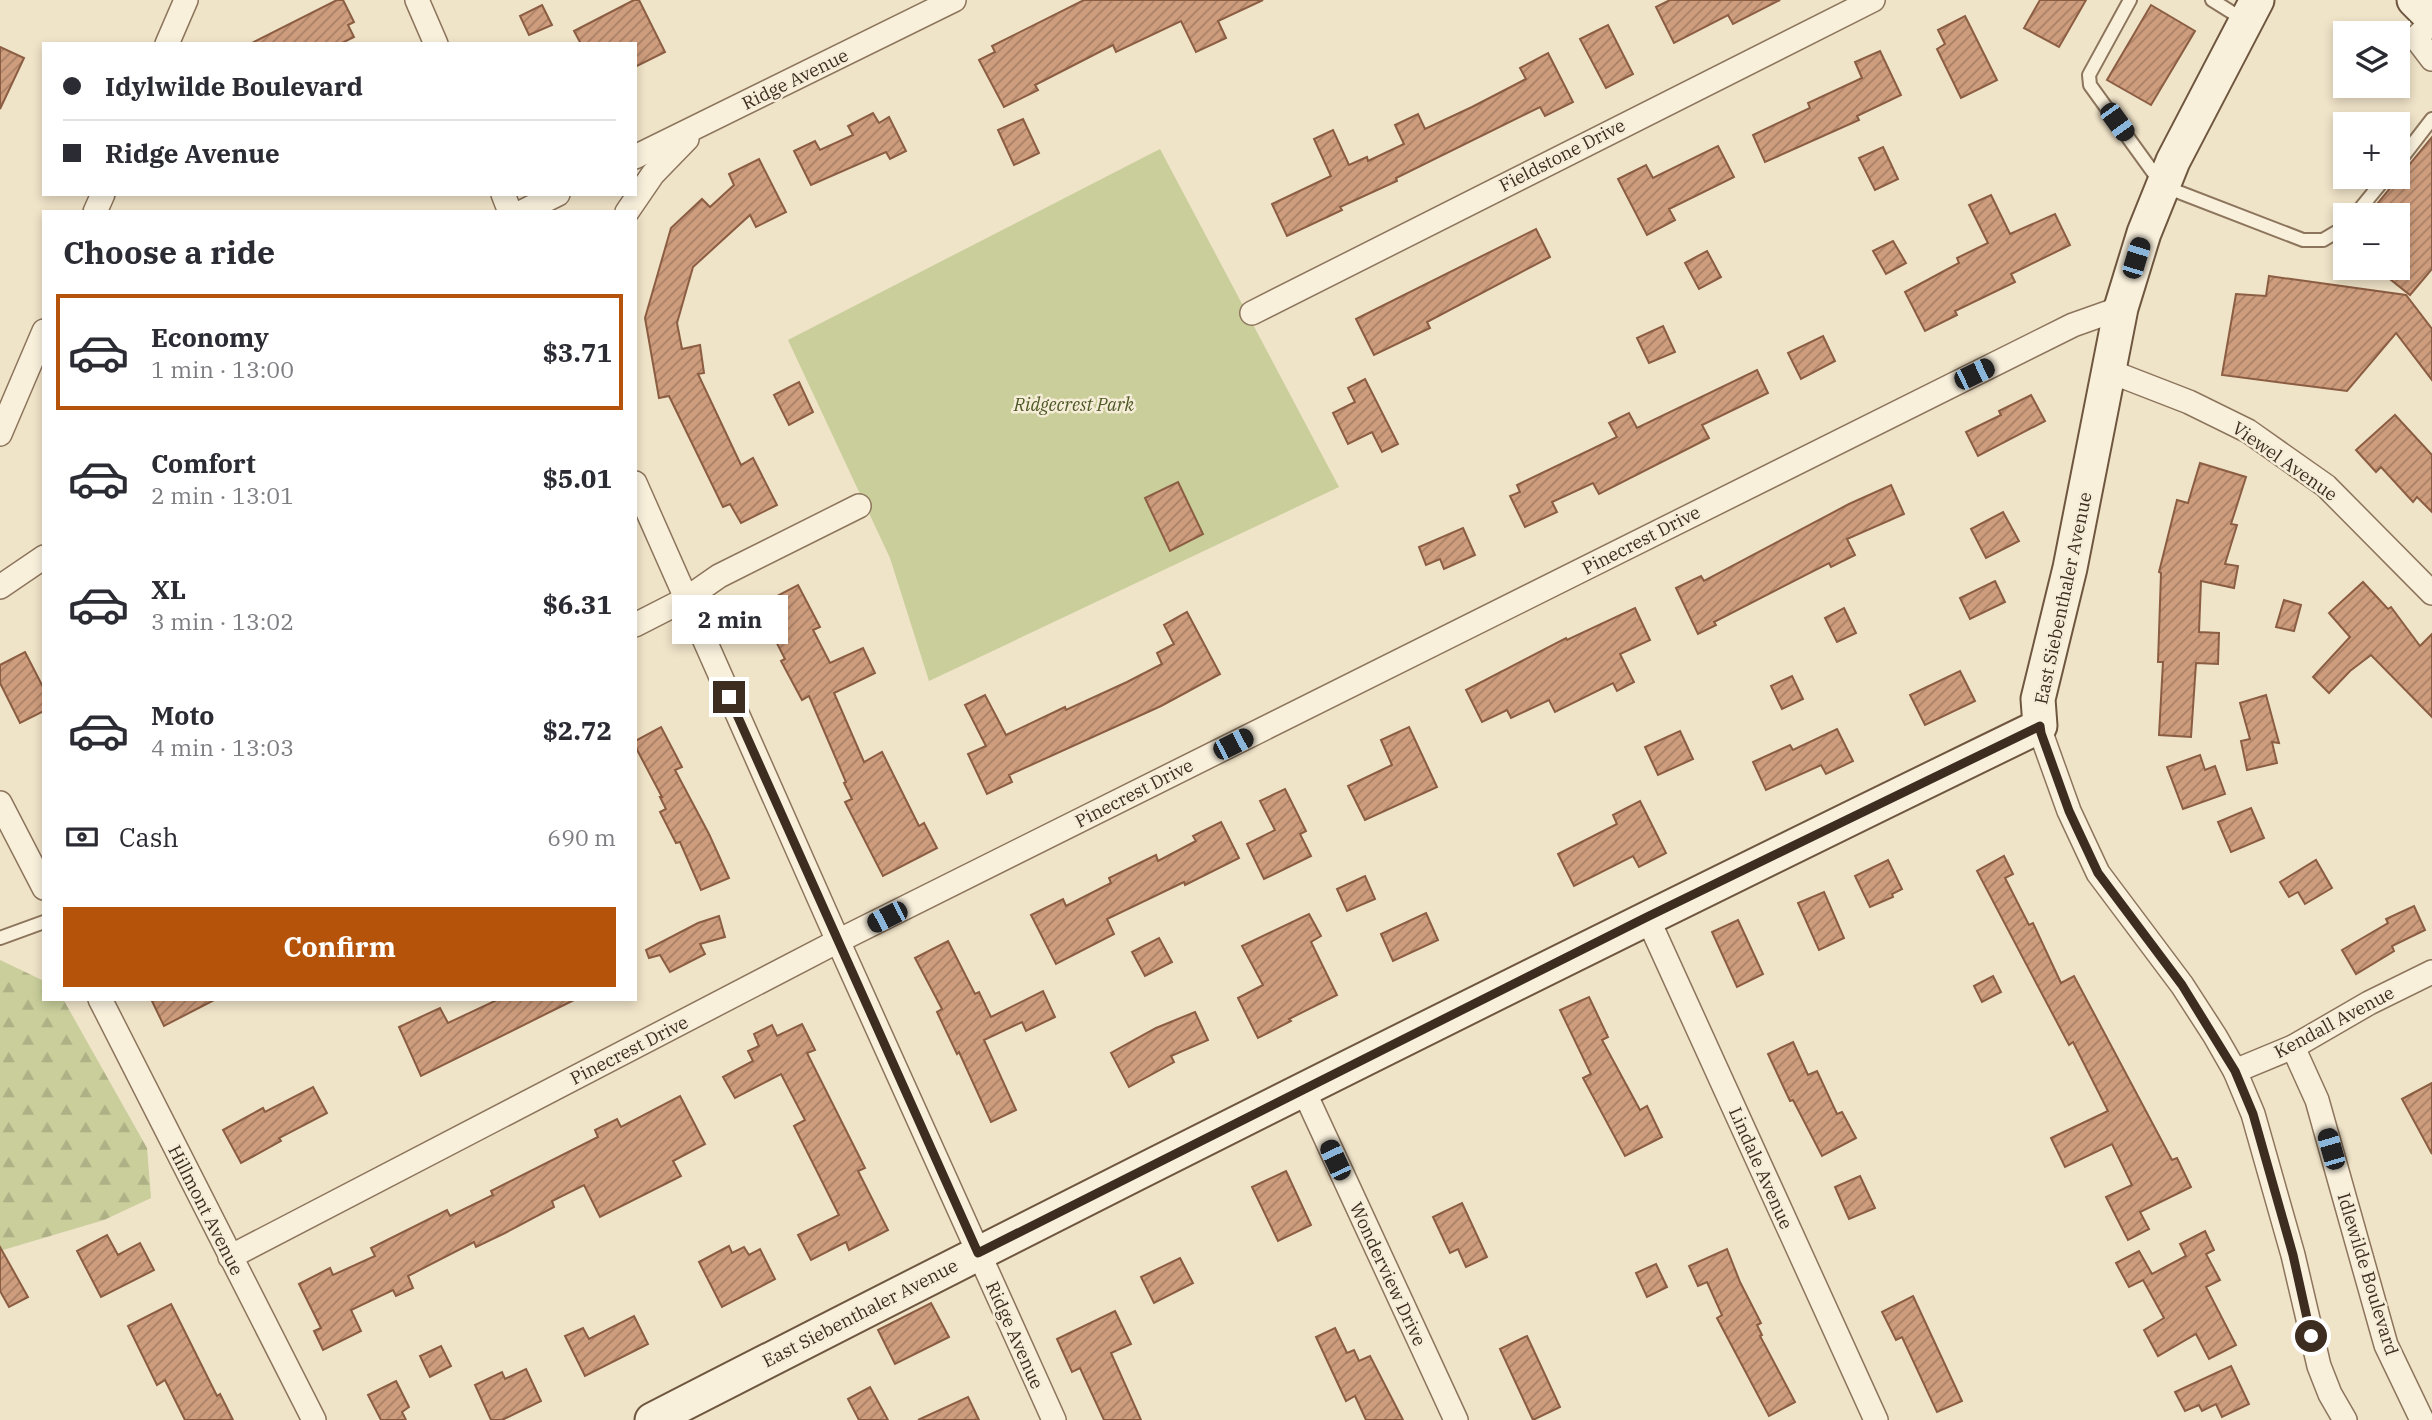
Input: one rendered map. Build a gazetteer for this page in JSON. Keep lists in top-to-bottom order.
{
  "streets": {
    "main road": ["East Siebenthaler Avenue"],
    "street": [
      "Ridge Avenue",
      "Fieldstone Drive",
      "Viewel Avenue",
      "Pinecrest Drive",
      "Kendall Avenue",
      "Lindale Avenue",
      "Hillmont Avenue",
      "Wonderview Drive",
      "Idlewilde Boulevard"
    ]
  },
  "crossings": [
    ["Ridge Avenue", "Pinecrest Drive"],
    ["Ridge Avenue", "East Siebenthaler Avenue"],
    ["Viewel Avenue", "East Siebenthaler Avenue"],
    ["Pinecrest Drive", "East Siebenthaler Avenue"],
    ["Pinecrest Drive", "Hillmont Avenue"],
    ["East Siebenthaler Avenue", "Lindale Avenue"],
    ["East Siebenthaler Avenue", "Wonderview Drive"],
    ["Kendall Avenue", "Idlewilde Boulevard"]
  ],
  "parks": ["Ridgecrest Park"],
  "page": {
    "map_buttons": ["+", "−"],
    "banner": ["Idylwilde Boulevard", "Ridge Avenue"],
    "heading": "Choose a ride",
    "list": [
      {
        "name": "Economy",
        "note": "1 min · 13:00",
        "value": "$3.71"
      },
      {
        "name": "Comfort",
        "note": "2 min · 13:01",
        "value": "$5.01"
      },
      {
        "name": "XL",
        "note": "3 min · 13:02",
        "value": "$6.31"
      },
      {
        "name": "Moto",
        "note": "4 min · 13:03",
        "value": "$2.72"
      }
    ],
    "bubble": "2 min",
    "pay": ["Cash", "690 m"],
    "buttons": "Confirm"
  }
}
